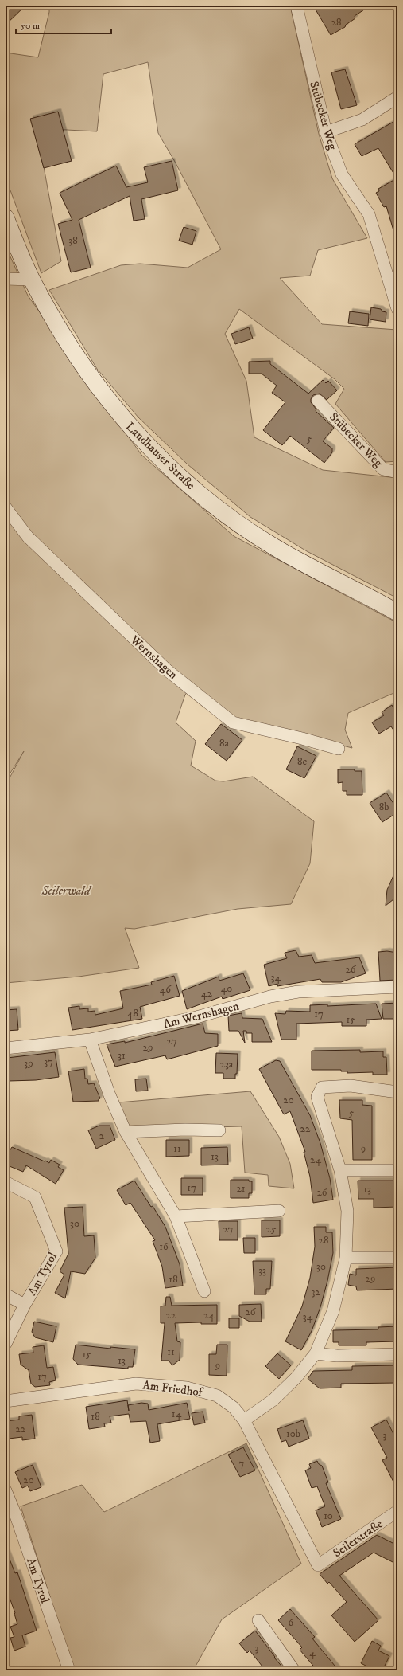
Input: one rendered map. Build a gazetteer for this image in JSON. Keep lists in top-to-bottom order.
{
  "streets": {
    "street": [
      "Stübecker Weg",
      "Landhauser Straße",
      "Wernshagen",
      "Am Wernshagen",
      "Am Tyrol",
      "Am Friedhof",
      "Seilerstraße"
    ]
  },
  "crossings": [
    ["Am Friedhof", "Seilerstraße"]
  ],
  "parks": ["Seilerwald"],
  "house_numbers": [
    "28",
    "38",
    "5",
    "8a",
    "8c",
    "8b",
    "26",
    "34",
    "40",
    "46",
    "42",
    "48",
    "17",
    "15",
    "27",
    "29",
    "31",
    "37",
    "39",
    "23a",
    "20",
    "5",
    "22",
    "2",
    "11",
    "9",
    "13",
    "24",
    "17",
    "21",
    "13",
    "26",
    "30",
    "27",
    "25",
    "28",
    "16",
    "30",
    "33",
    "29",
    "18",
    "32",
    "26",
    "22",
    "24",
    "34",
    "11",
    "15",
    "13",
    "9",
    "17",
    "14",
    "18",
    "22",
    "10b",
    "3",
    "7",
    "20",
    "10",
    "6",
    "3",
    "4"
  ],
  "scale_bar": "50 m"
}
